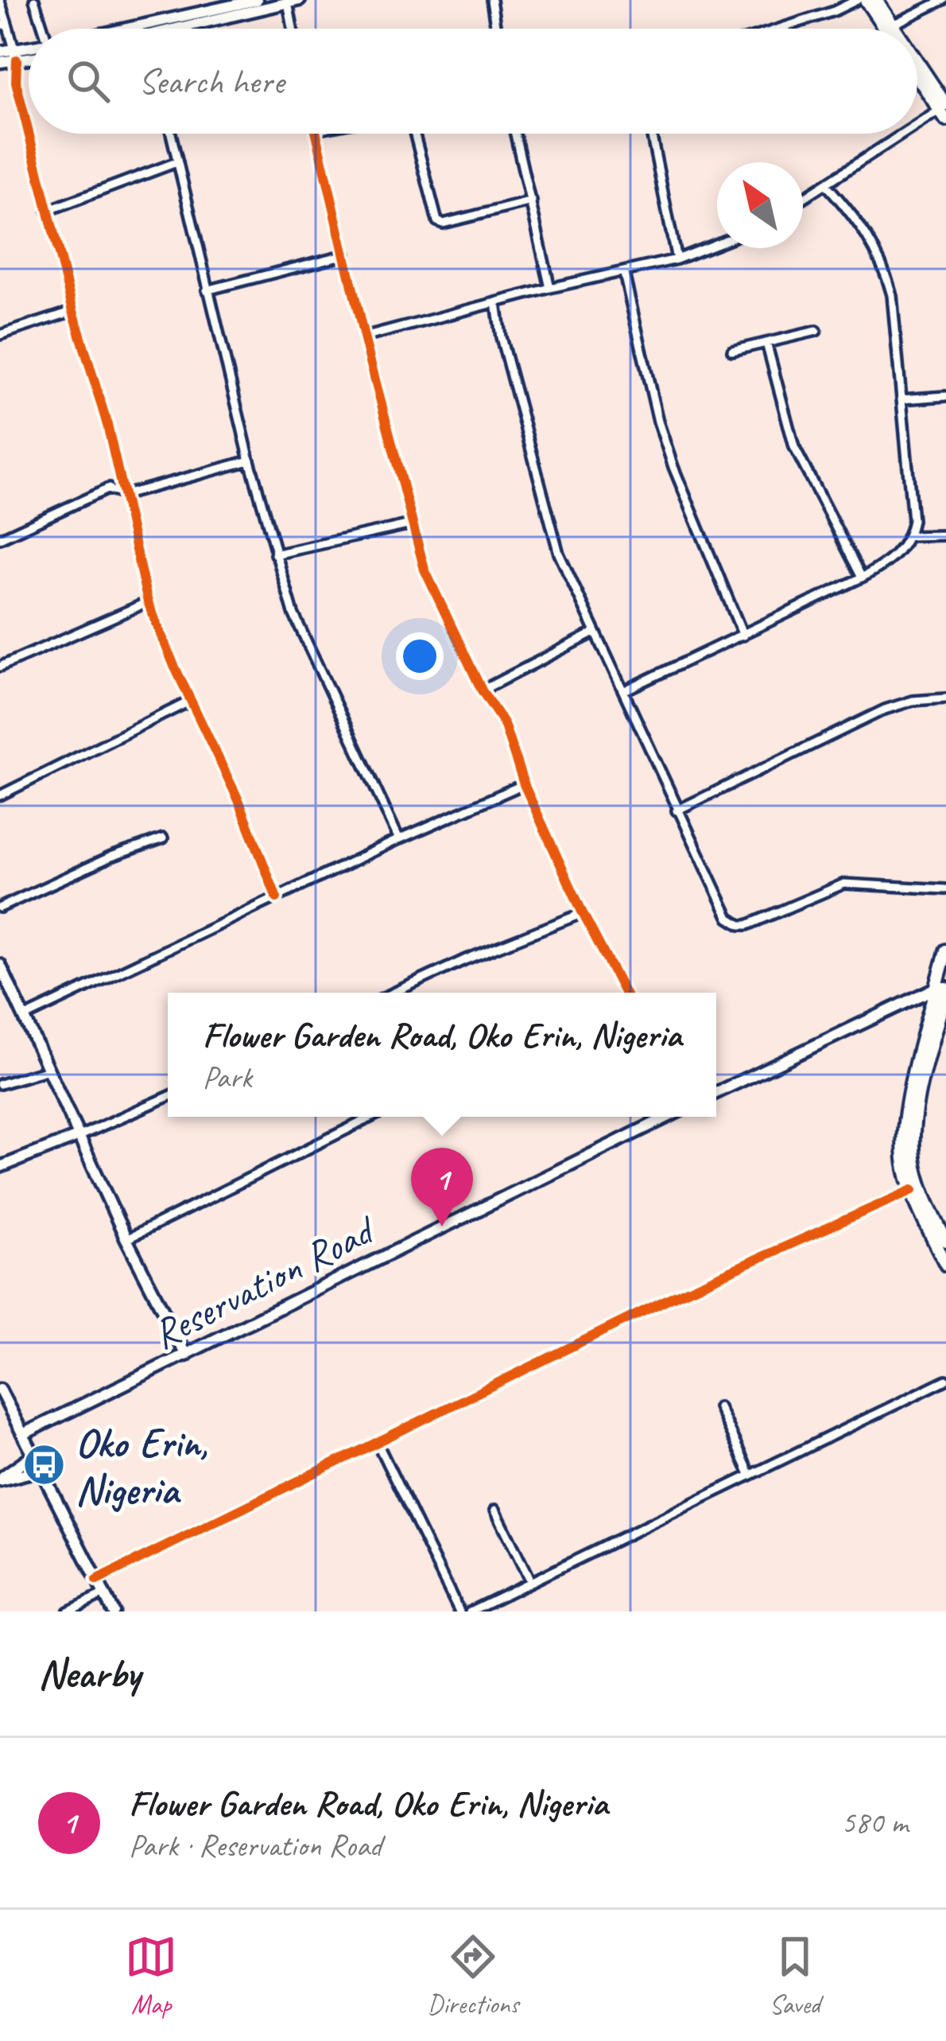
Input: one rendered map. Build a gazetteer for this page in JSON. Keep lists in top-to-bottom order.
{
  "streets": {
    "street": ["Reservation Road"]
  },
  "places": {
    "bus stop": ["Oko Erin, Nigeria"]
  },
  "north": "top left",
  "page": {
    "search": "Search here",
    "popup": ["Flower Garden Road, Oko Erin, Nigeria", "Park"],
    "pins": "1",
    "heading": "Nearby",
    "list": [
      {
        "mark": "1",
        "name": "Flower Garden Road, Oko Erin, Nigeria",
        "note": "Park · Reservation Road",
        "value": "580 m"
      }
    ],
    "nav": ["Map", "Directions", "Saved"]
  }
}
